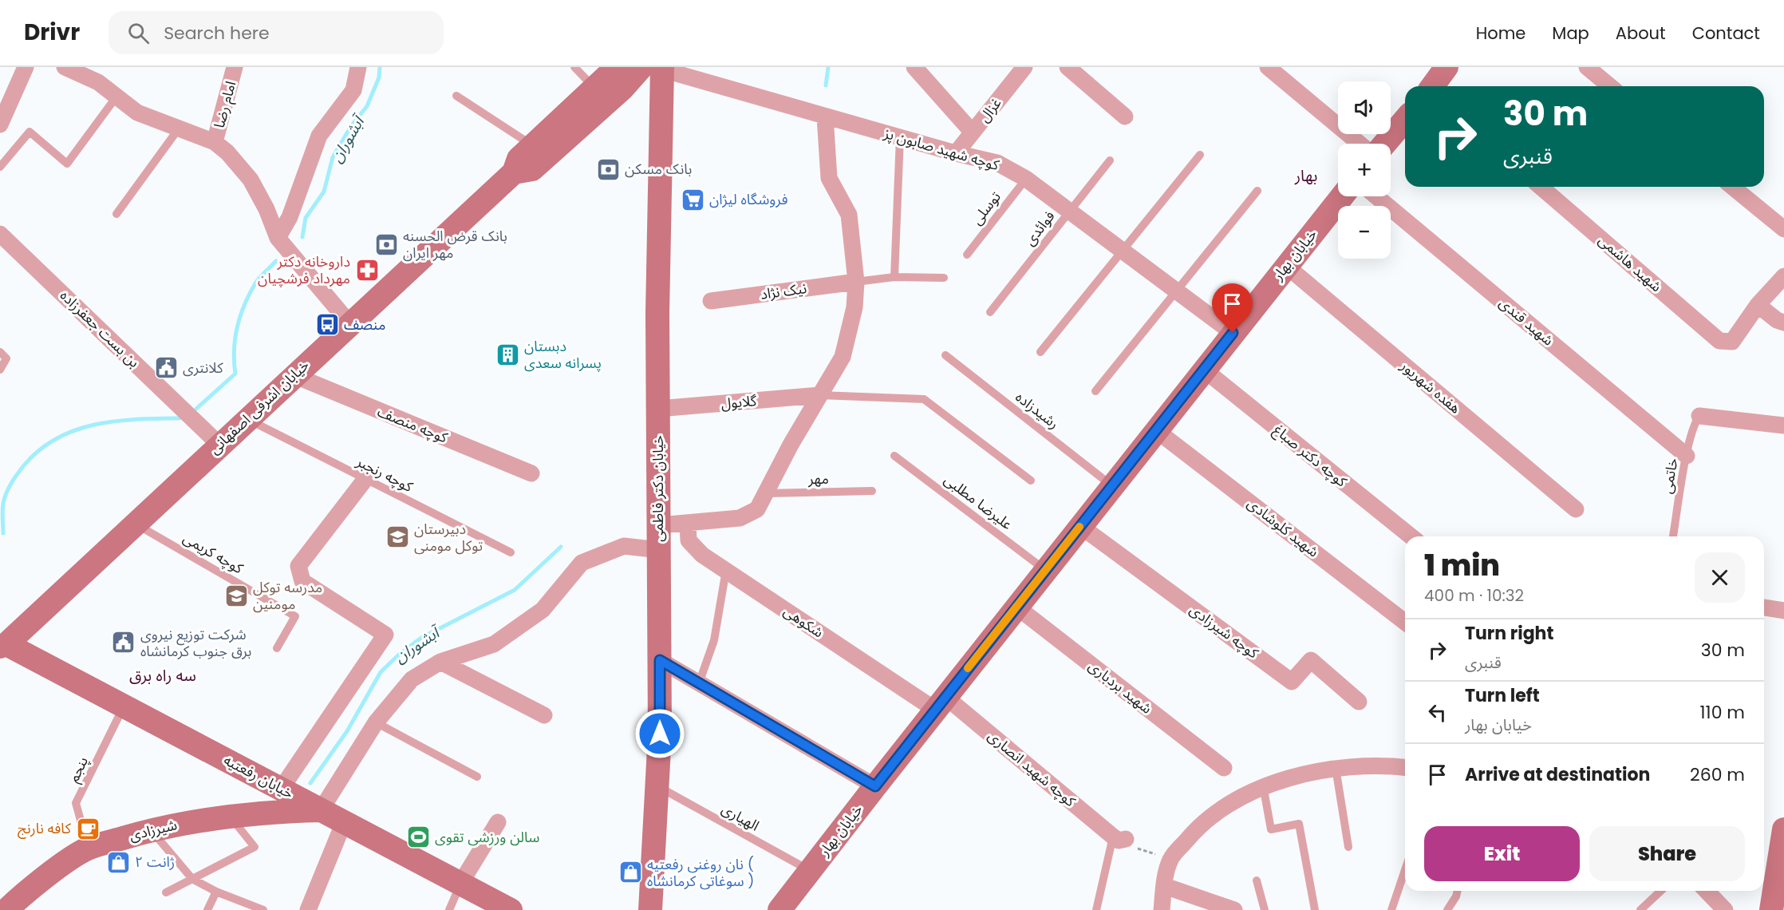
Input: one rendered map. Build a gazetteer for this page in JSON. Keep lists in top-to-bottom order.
{
  "streets": {
    "main road": [
      "خیابان بهار",
      "خیابان اشرفی اصفهانی",
      "خیابان دکتر فاطمی",
      "خیابان رفعتیه",
      "شیرزادی"
    ],
    "street": [
      "امام رضا",
      "غزال",
      "کوچه شهید صابون پز",
      "شهید هاشمی",
      "نیک نژاد",
      "شهید قندی",
      "بن بست جعفرزاده",
      "هفده شهریور",
      "گلایول",
      "کوچه منصف",
      "کوچه دکتر صباغ",
      "شهید کلوشادی",
      "شکوهی",
      "کوچه شیرزادی",
      "شهید بردباری",
      "کوچه شهید انصاری"
    ],
    "lane": [
      "توسلی",
      "فوائدی",
      "رشیدزاده",
      "کوچه رنجبر",
      "خاتمی",
      "مهر",
      "علیرضا مطلبی",
      "کوچه کریمی",
      "پنجم",
      "الهیاری"
    ]
  },
  "crossings": [
    ["غزال", "کوچه شهید صابون پز"],
    ["کوچه شهید صابون پز", "توسلی"],
    ["کوچه شهید صابون پز", "فوائدی"],
    ["کوچه شهید صابون پز", "خیابان بهار"],
    ["کوچه شهید صابون پز", "خیابان اشرفی اصفهانی"],
    ["کوچه شهید صابون پز", "خیابان دکتر فاطمی"],
    ["خیابان بهار", "هفده شهریور"],
    ["خیابان بهار", "رشیدزاده"],
    ["خیابان بهار", "کوچه دکتر صباغ"],
    ["خیابان بهار", "علیرضا مطلبی"],
    ["خیابان بهار", "شهید کلوشادی"],
    ["خیابان بهار", "شکوهی"],
    ["خیابان بهار", "کوچه شیرزادی"],
    ["خیابان بهار", "شهید بردباری"],
    ["خیابان بهار", "کوچه شهید انصاری"],
    ["خیابان بهار", "الهیاری"],
    ["شهید قندی", "خاتمی"],
    ["بن بست جعفرزاده", "خیابان اشرفی اصفهانی"],
    ["گلایول", "خیابان دکتر فاطمی"],
    ["خیابان اشرفی اصفهانی", "کوچه منصف"],
    ["خیابان اشرفی اصفهانی", "کوچه رنجبر"],
    ["خیابان اشرفی اصفهانی", "خیابان دکتر فاطمی"],
    ["خیابان اشرفی اصفهانی", "کوچه کریمی"],
    ["خیابان اشرفی اصفهانی", "خیابان رفعتیه"],
    ["خیابان دکتر فاطمی", "الهیاری"],
    ["شکوهی", "کوچه شهید انصاری"],
    ["پنجم", "خیابان رفعتیه"],
    ["پنجم", "شیرزادی"],
    ["خیابان رفعتیه", "شیرزادی"]
  ],
  "districts": ["بهار", "سه راه برق"],
  "water": ["آبشوران"],
  "places": {
    "bank": ["بانک مسکن", "بانک قرض الحسنه مهر ایران"],
    "supermarket": ["فروشگاه لیژان"],
    "pharmacy": ["داروخانه دکتر مهرداد فرشچیان"],
    "bus stop": ["منصف"],
    "building": ["دبستان پسرانه سعدی"],
    "public building": ["کلانتری", "شرکت توزیع نیروی برق جنوب کرمانشاه"],
    "school or university": ["دبیرستان توکل مومنی", "مدرسه توکل مومنین"],
    "cafe": ["کافه نارنج"],
    "sports": ["سالن ورزشی تقوی"],
    "shop": ["ژانت ۲", "نان روغنی رفعتیه ( سوغاتی کرمانشاه )"]
  },
  "page": {
    "header": "Drivr",
    "search": "Search here",
    "nav": [
      "Home",
      "Map",
      "About",
      "Contact"
    ],
    "map_buttons": ["+", "−"],
    "turn": ["30 m", "قنبری"],
    "heading": ["1 min", "400 m · 10:32"],
    "list": [
      {
        "name": "Turn right",
        "note": "قنبری",
        "value": "30 m"
      },
      {
        "name": "Turn left",
        "note": "خیابان بهار",
        "value": "110 m"
      },
      {
        "name": "Arrive at destination",
        "value": "260 m"
      }
    ],
    "buttons": ["Exit", "Share"]
  }
}
